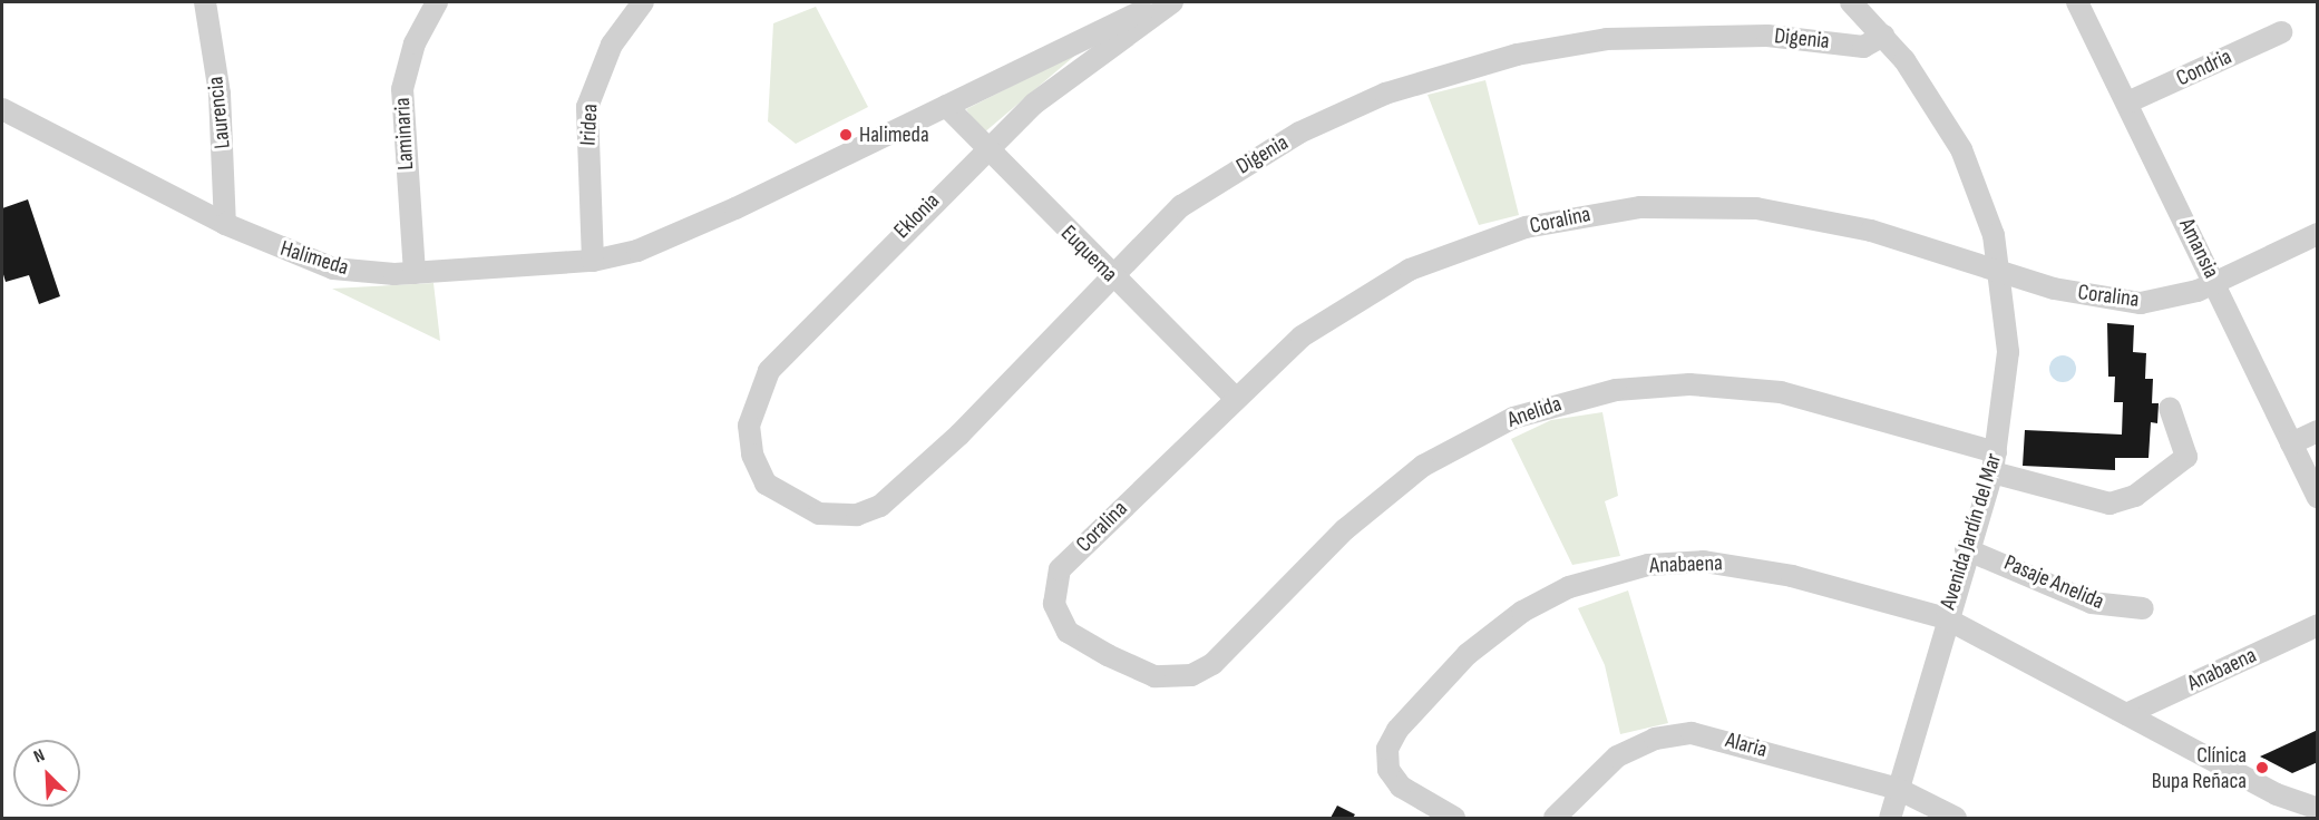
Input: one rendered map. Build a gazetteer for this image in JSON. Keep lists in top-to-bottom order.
{
  "streets": {
    "street": [
      "Digenia",
      "Condria",
      "Laurencia",
      "Iridea",
      "Laminaria",
      "Eklonia",
      "Coralina",
      "Amansia",
      "Euquema",
      "Halimeda",
      "Anelida",
      "Avenida Jardín del Mar",
      "Anabaena",
      "Pasaje Anelida",
      "Alaria"
    ]
  },
  "crossings": [
    ["Digenia", "Eklonia"],
    ["Digenia", "Euquema"],
    ["Digenia", "Avenida Jardín del Mar"],
    ["Condria", "Amansia"],
    ["Laurencia", "Halimeda"],
    ["Iridea", "Halimeda"],
    ["Laminaria", "Halimeda"],
    ["Eklonia", "Euquema"],
    ["Coralina", "Amansia"],
    ["Coralina", "Euquema"],
    ["Coralina", "Anelida"],
    ["Coralina", "Avenida Jardín del Mar"],
    ["Euquema", "Halimeda"],
    ["Anelida", "Avenida Jardín del Mar"],
    ["Avenida Jardín del Mar", "Anabaena"],
    ["Avenida Jardín del Mar", "Pasaje Anelida"],
    ["Avenida Jardín del Mar", "Alaria"]
  ],
  "places": ["Halimeda", "Clínica Bupa Reñaca"],
  "north": "top left"
}
